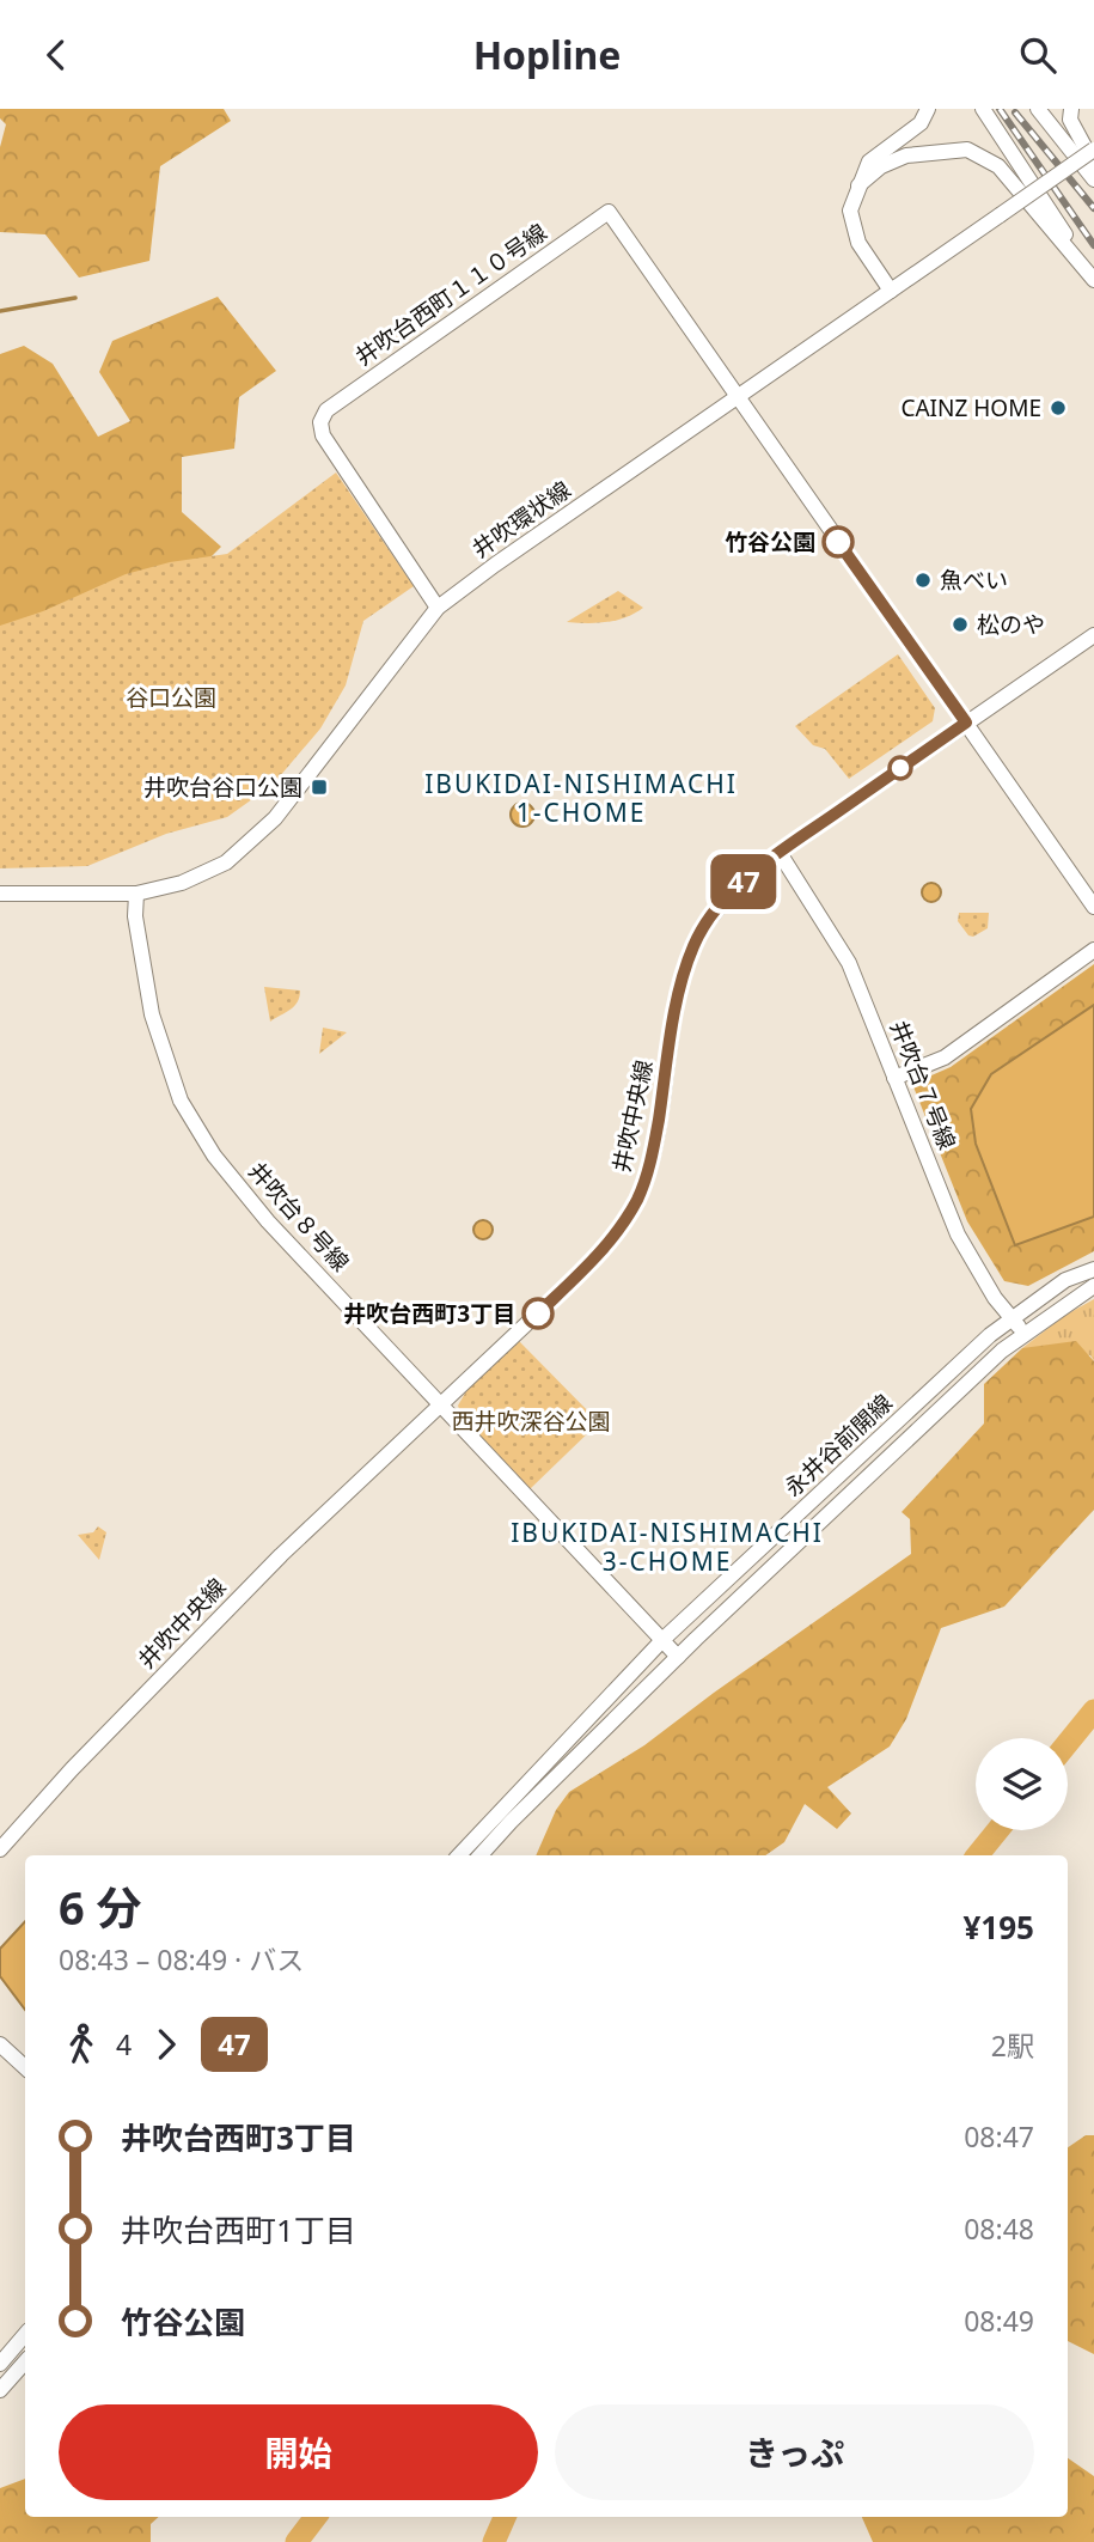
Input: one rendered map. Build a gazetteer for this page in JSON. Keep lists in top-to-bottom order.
{
  "streets": {
    "street": [
      "井吹台西町１１０号線",
      "井吹環状線",
      "井吹台７号線",
      "井吹中央線",
      "井吹台８号線",
      "永井谷前開線"
    ]
  },
  "crossings": [
    ["井吹台西町１１０号線", "井吹環状線"],
    ["井吹環状線", "井吹台８号線"],
    ["井吹台７号線", "井吹中央線"],
    ["井吹台７号線", "永井谷前開線"],
    ["井吹中央線", "井吹台８号線"],
    ["井吹台８号線", "永井谷前開線"]
  ],
  "districts": ["IBUKIDAI-NISHIMACHI 1-CHOME", "IBUKIDAI-NISHIMACHI 3-CHOME"],
  "parks": ["谷口公園", "西井吹深谷公園"],
  "places": {
    "other": [
      "CAINZ HOME",
      "竹谷公園",
      "魚べい",
      "松のや",
      "井吹台西町3丁目"
    ],
    "transit": ["井吹台谷口公園"]
  },
  "lines": ["bus line 47"],
  "page": {
    "header": "Hopline",
    "on_map": "47",
    "heading": ["6 分", "08:43 – 08:49 · バス", "¥195"],
    "legs": ["4", "47", "2駅"],
    "list": [
      {
        "name": "井吹台西町3丁目",
        "value": "08:47"
      },
      {
        "name": "井吹台西町1丁目",
        "value": "08:48"
      },
      {
        "name": "竹谷公園",
        "value": "08:49"
      }
    ],
    "buttons": ["開始", "きっぷ"]
  }
}
